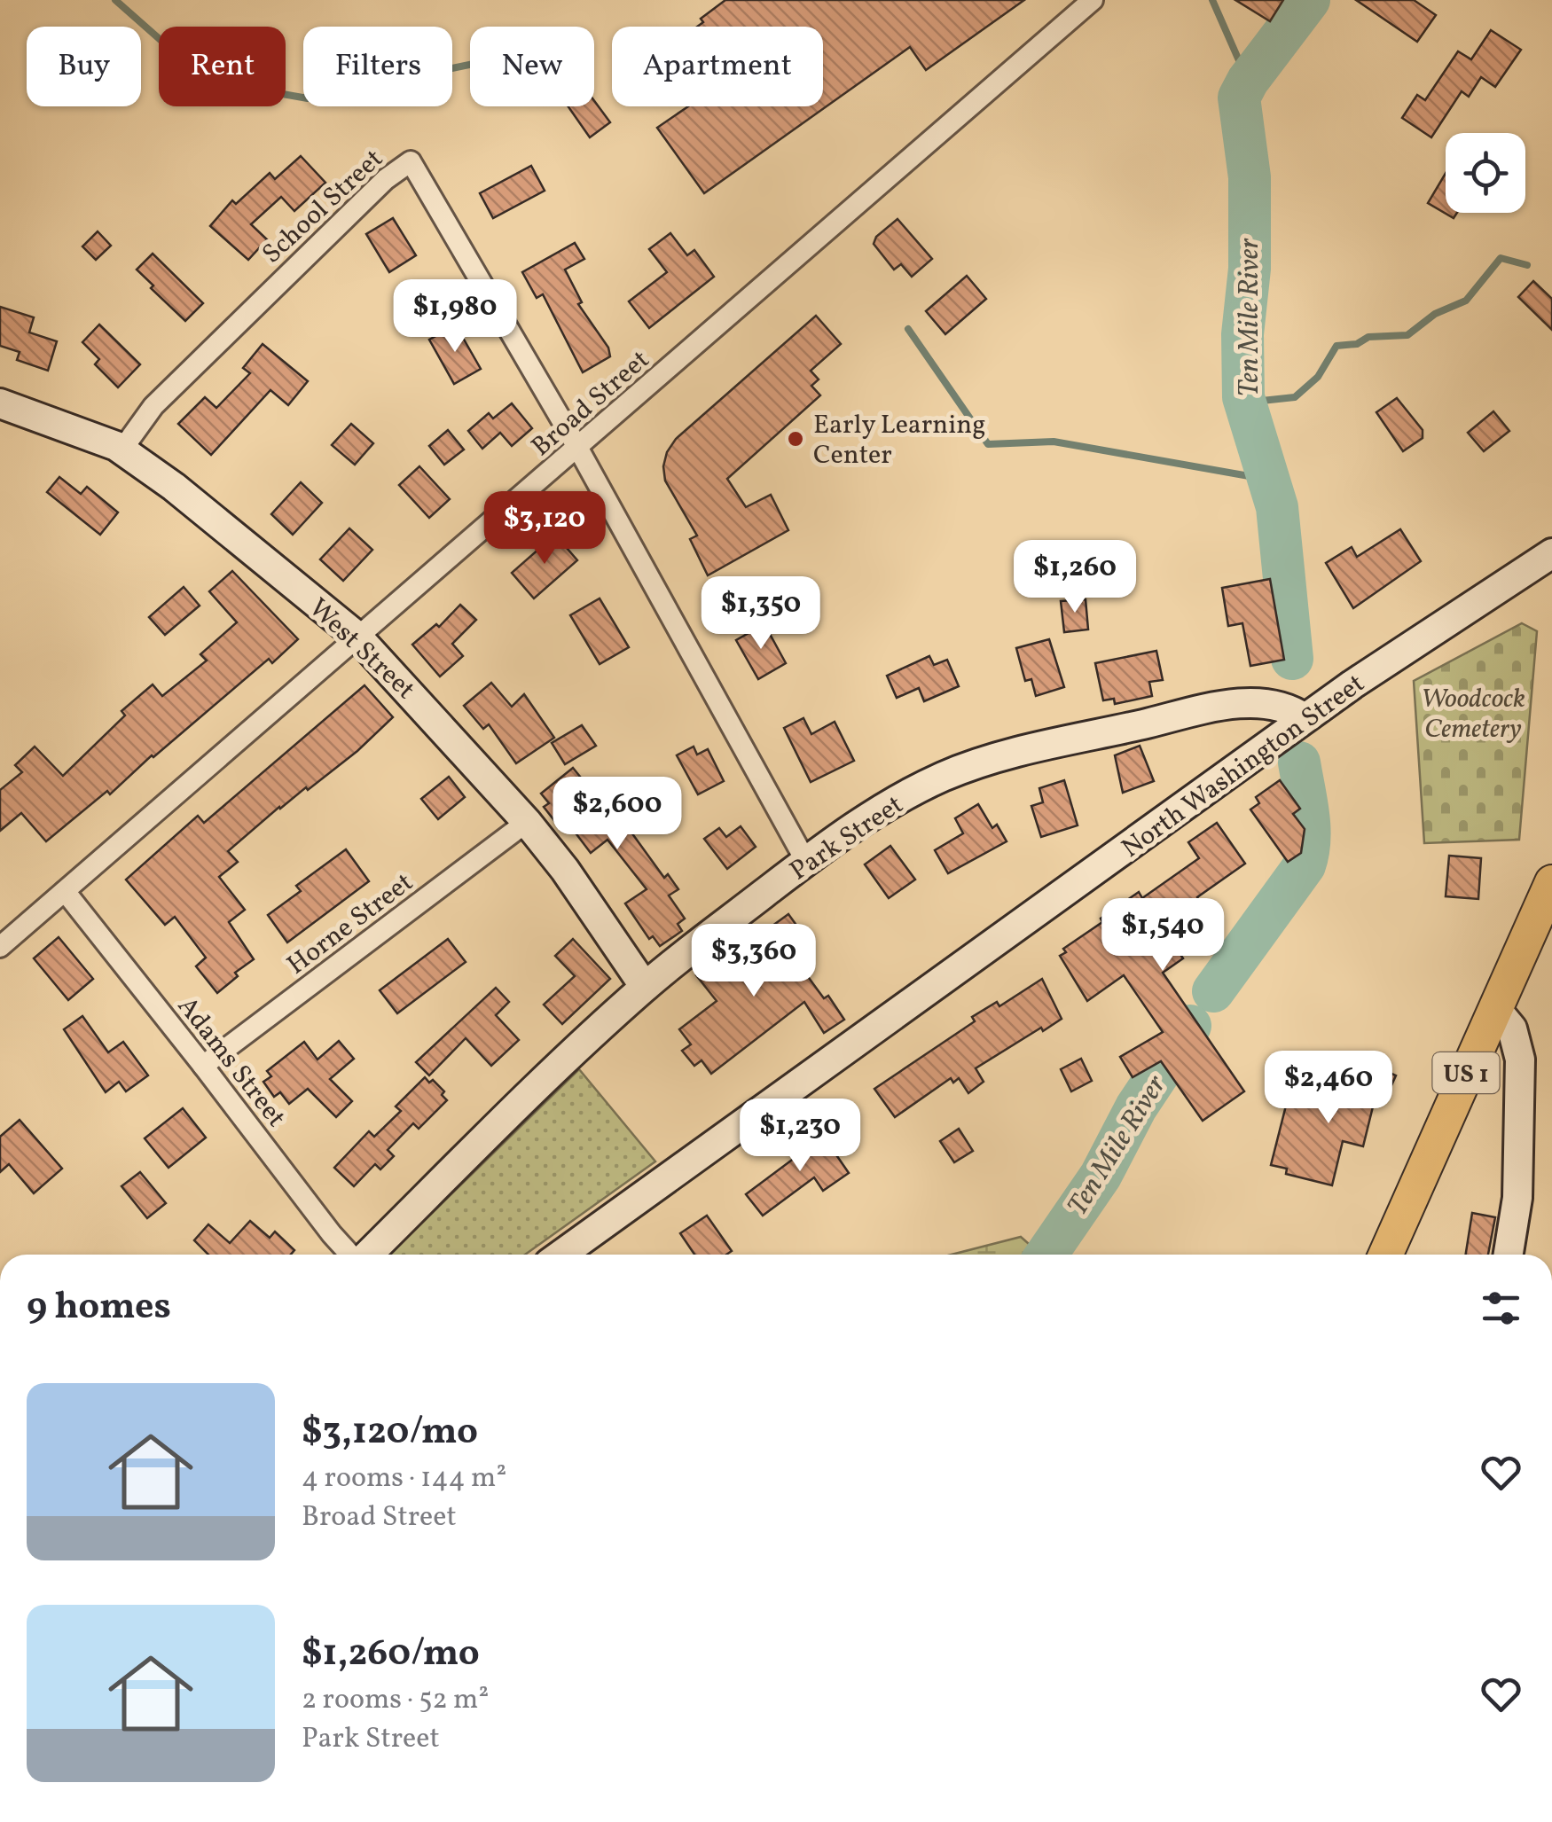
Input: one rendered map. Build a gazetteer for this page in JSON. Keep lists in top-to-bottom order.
{
  "streets": {
    "main road": ["US 1"],
    "street": [
      "School Street",
      "Broad Street",
      "West Street",
      "North Washington Street",
      "Park Street",
      "Horne Street",
      "Adams Street"
    ]
  },
  "crossings": [
    ["School Street", "Broad Street"],
    ["School Street", "West Street"],
    ["School Street", "Park Street"],
    ["Broad Street", "West Street"],
    ["Broad Street", "Adams Street"],
    ["West Street", "Park Street"],
    ["West Street", "Horne Street"],
    ["North Washington Street", "Park Street"],
    ["Horne Street", "Adams Street"]
  ],
  "water": ["Ten Mile River"],
  "parks": ["Woodcock Cemetery"],
  "places": ["Early Learning Center"],
  "page": {
    "chip": [
      "Buy",
      "Rent",
      "Filters",
      "New",
      "Apartment"
    ],
    "price": [
      "$1,980",
      "$3,120",
      "$1,260",
      "$1,350",
      "$2,600",
      "$1,540",
      "$3,360",
      "$2,460",
      "$1,230"
    ],
    "heading": "9 homes",
    "list": [
      {
        "name": "$3,120/mo",
        "note": "4 rooms · 144 m² · Broad Street"
      },
      {
        "name": "$1,260/mo",
        "note": "2 rooms · 52 m² · Park Street"
      }
    ]
  }
}
